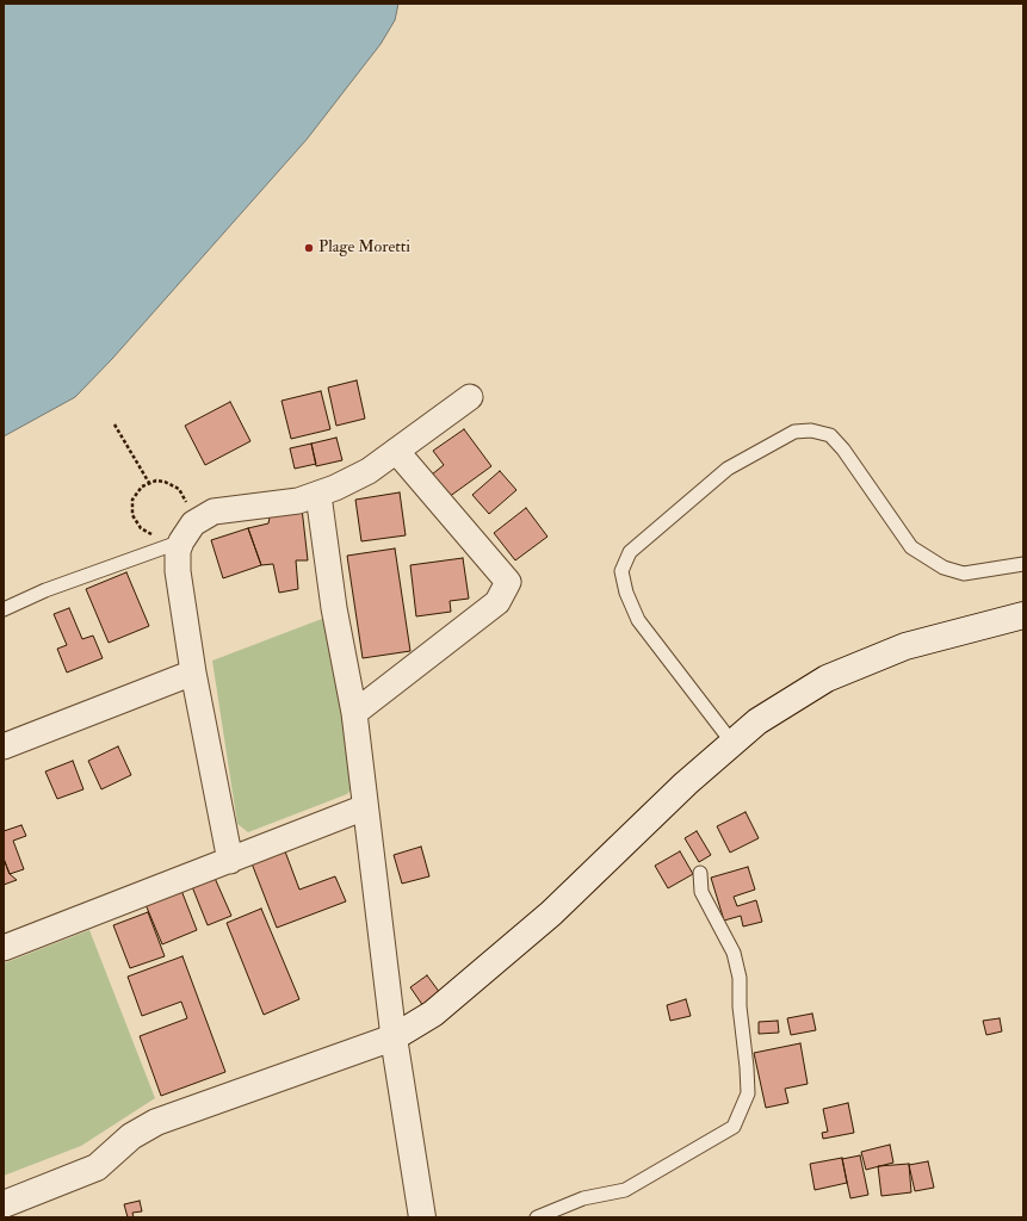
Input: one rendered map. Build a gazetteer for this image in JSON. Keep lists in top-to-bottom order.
{
  "places": ["Plage Moretti"]
}
